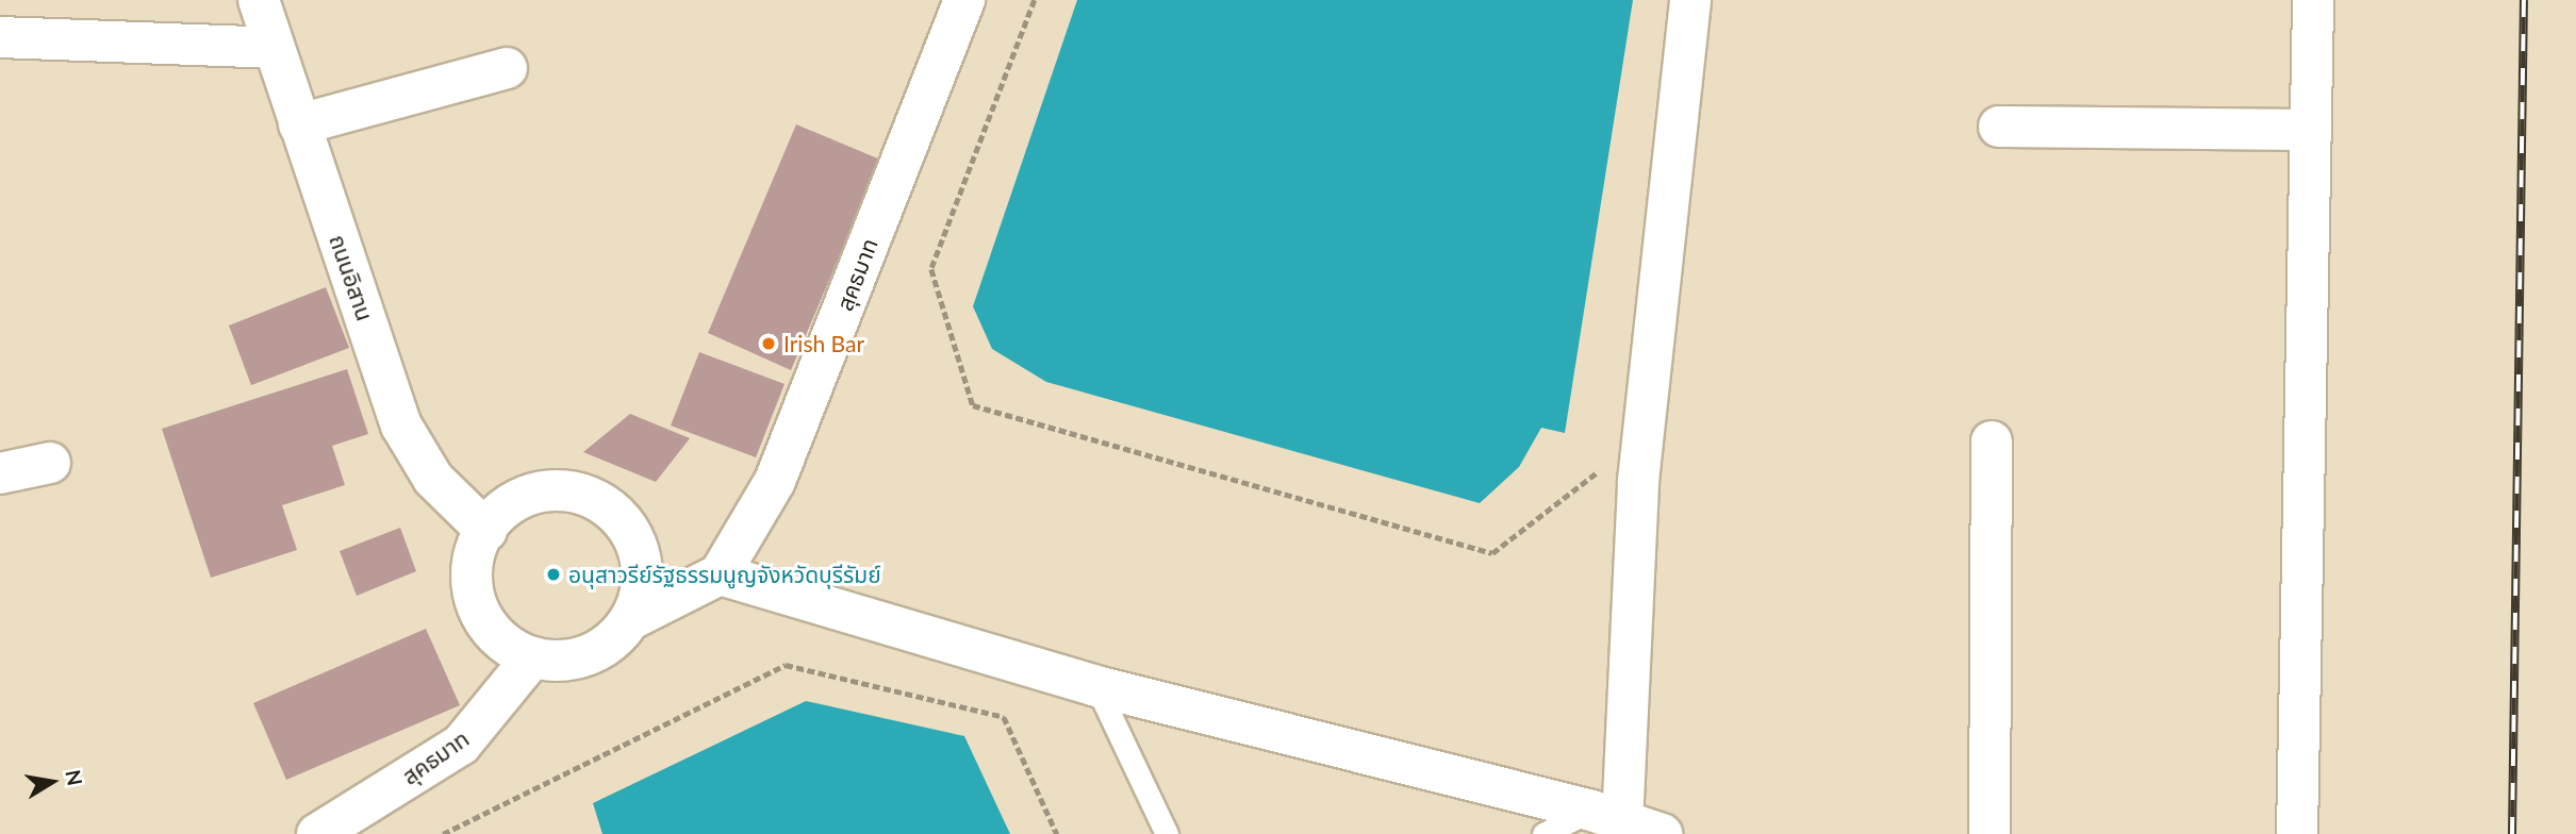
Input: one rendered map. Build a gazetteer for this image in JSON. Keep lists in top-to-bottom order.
{
  "streets": {
    "street": ["สุคธมาท", "ถนนอิสาน"]
  },
  "crossings": [
    ["สุคธมาท", "ถนนอิสาน"]
  ],
  "places": ["Irish Bar", "อนุสาวรีย์รัฐธรรมนูญจังหวัดบุรีรัมย์"],
  "north": "right"
}
